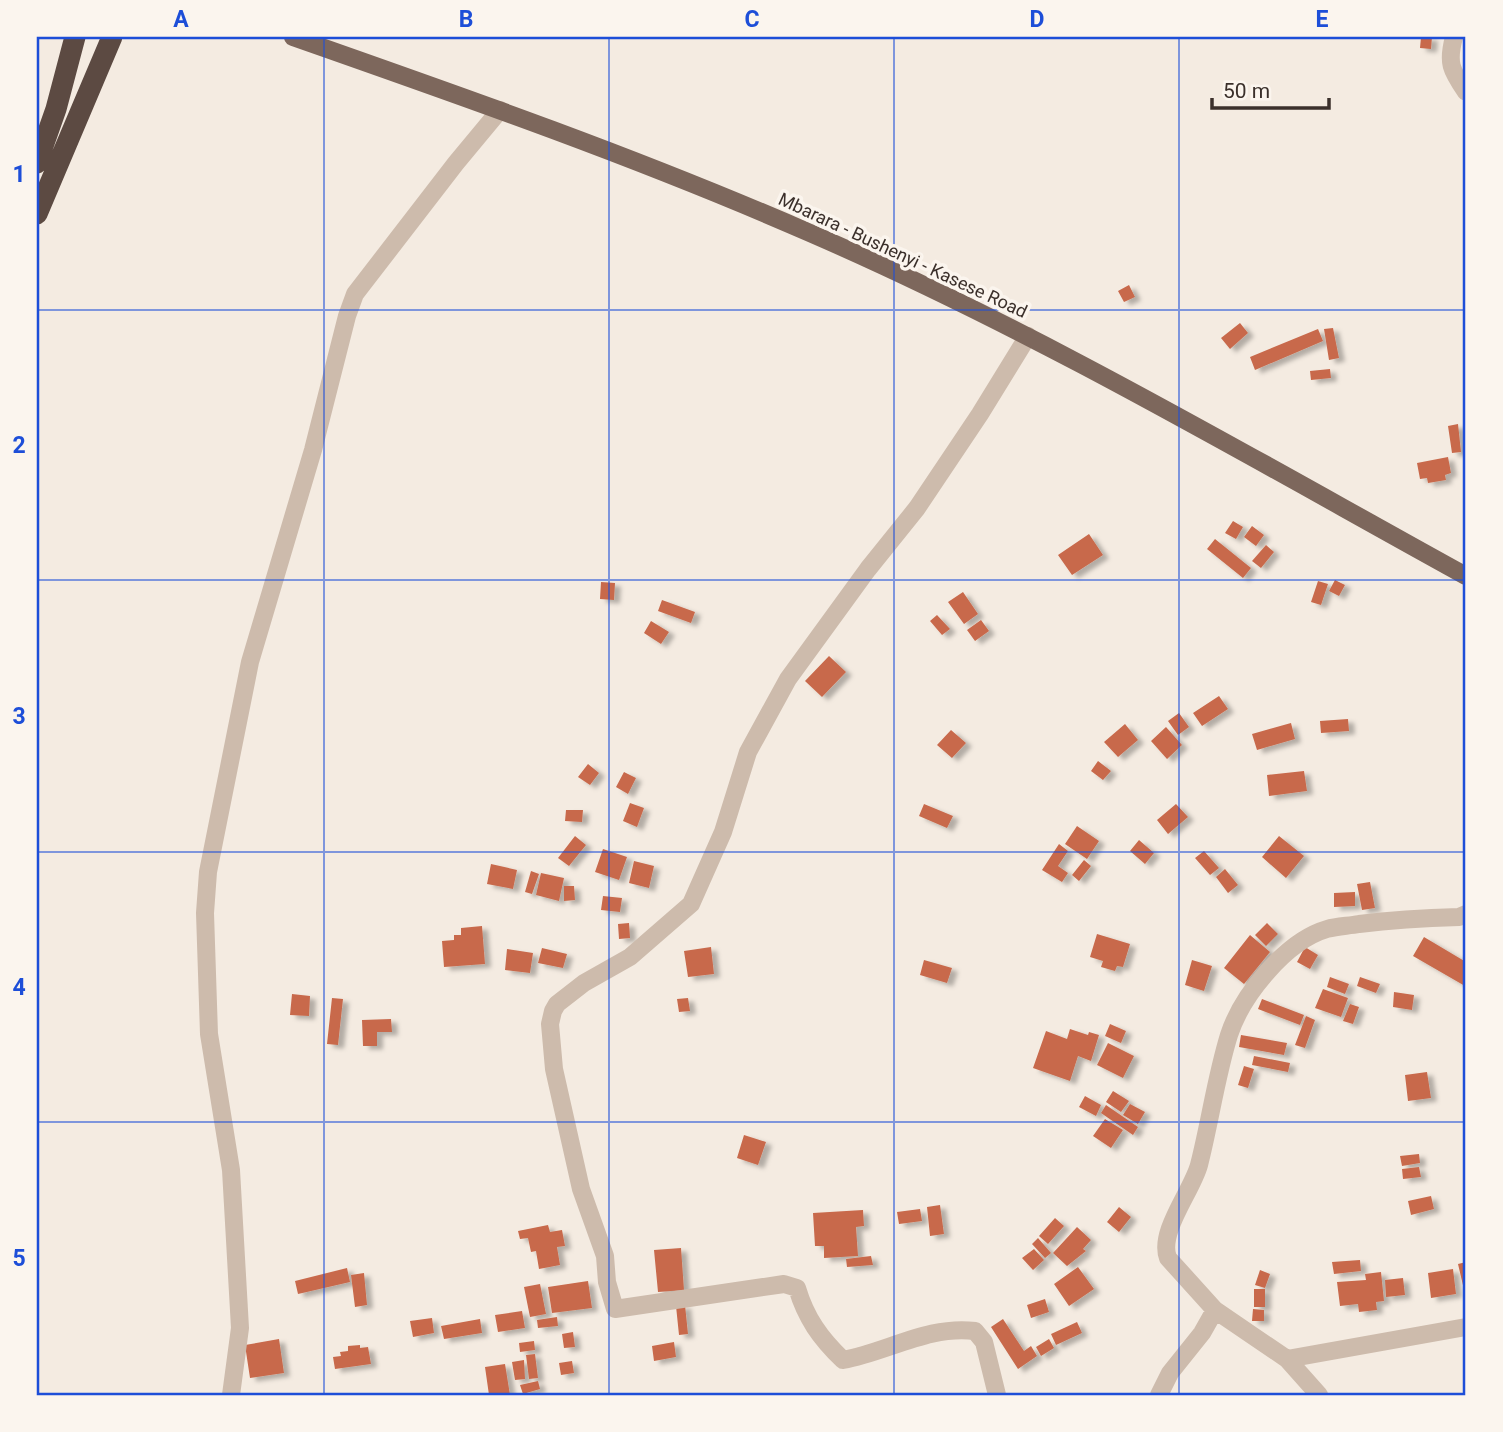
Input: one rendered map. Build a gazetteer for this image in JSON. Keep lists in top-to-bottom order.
{
  "streets": {
    "main road": ["Mbarara - Bushenyi - Kasese Road"]
  },
  "scale_bar": "50 m",
  "grid": {
    "columns": [
      "A",
      "B",
      "C",
      "D",
      "E"
    ],
    "rows": [
      "1",
      "2",
      "3",
      "4",
      "5"
    ]
  }
}
